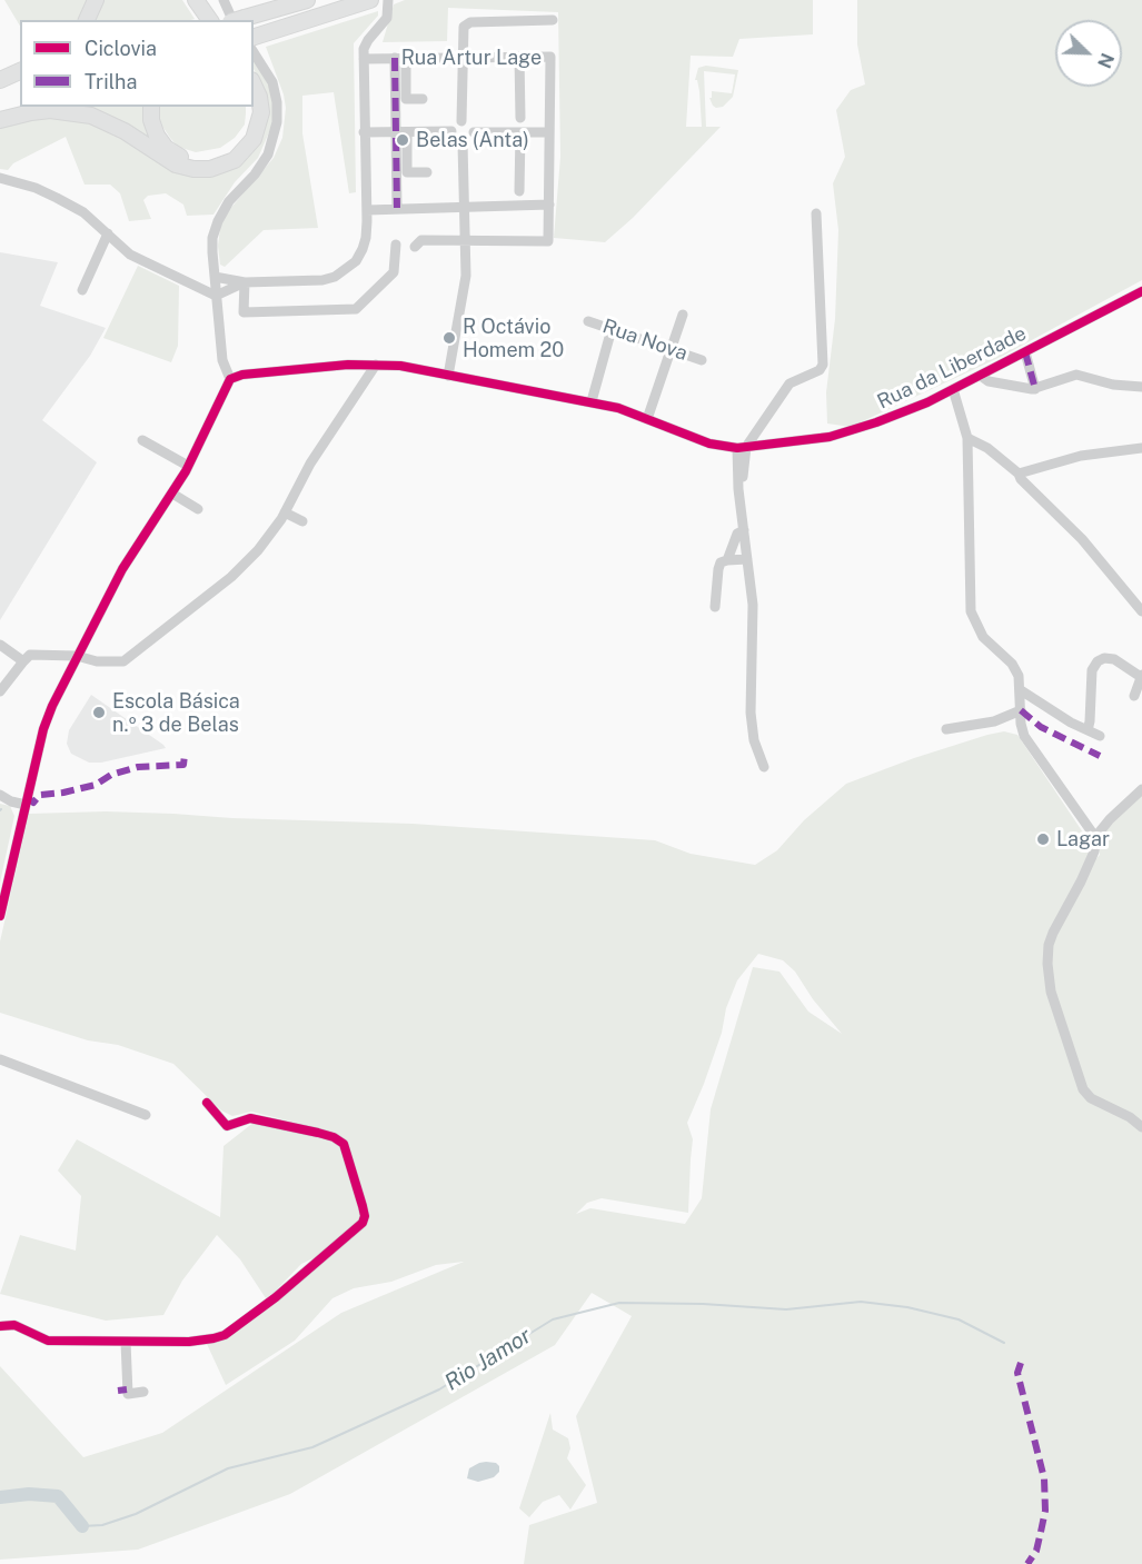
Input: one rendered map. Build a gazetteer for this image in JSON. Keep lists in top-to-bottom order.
{
  "streets": {
    "street": ["Rua Artur Lage", "Rua Nova", "Rua da Liberdade"]
  },
  "water": ["Rio Jamor"],
  "places": [
    "Belas (Anta)",
    "R Octávio Homem 20",
    "Escola Básica n.º 3 de Belas",
    "Lagar"
  ],
  "legend": ["Ciclovia", "Trilha"],
  "north": "bottom right"
}
